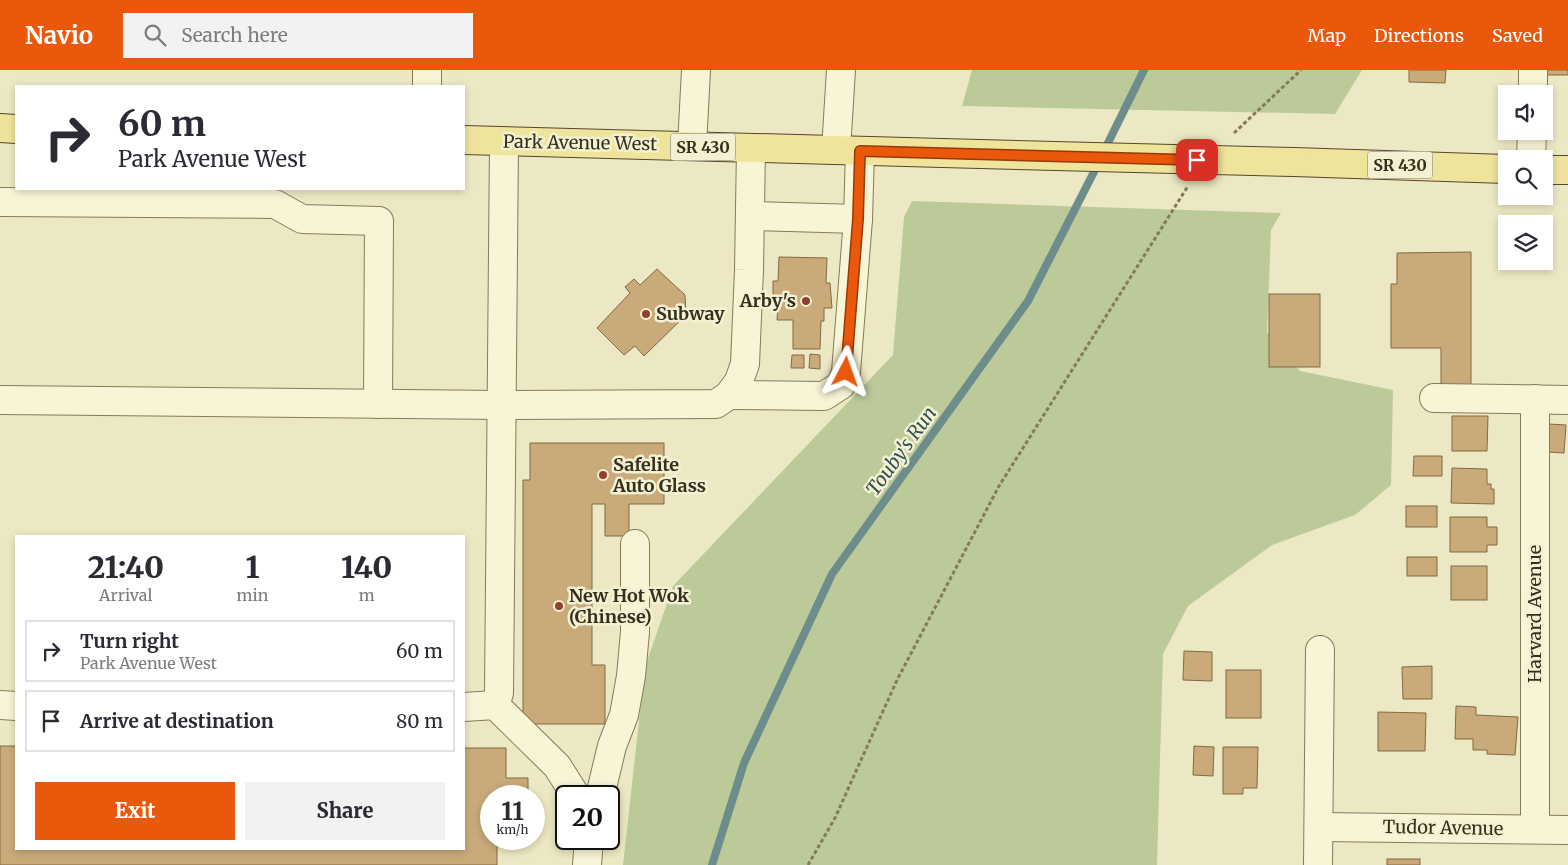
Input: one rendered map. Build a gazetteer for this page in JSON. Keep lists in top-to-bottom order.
{
  "streets": {
    "main road": ["Park Avenue West", "SR 430"],
    "street": ["Harvard Avenue", "Tudor Avenue"]
  },
  "crossings": [
    ["Harvard Avenue", "Tudor Avenue"]
  ],
  "water": ["Touby's Run"],
  "places": [
    "Arby's",
    "Subway",
    "Safelite Auto Glass",
    "New Hot Wok (Chinese)"
  ],
  "page": {
    "header": "Navio",
    "search": "Search here",
    "nav": ["Map", "Directions", "Saved"],
    "turn": ["60 m", "Park Avenue West"],
    "eta": [
      "21:40",
      "Arrival",
      "1",
      "min",
      "140",
      "m"
    ],
    "list": [
      {
        "name": "Turn right",
        "note": "Park Avenue West",
        "value": "60 m"
      },
      {
        "name": "Arrive at destination",
        "value": "80 m"
      }
    ],
    "buttons": ["Exit", "Share"],
    "speed": "11 km/h",
    "limit": "20"
  }
}
